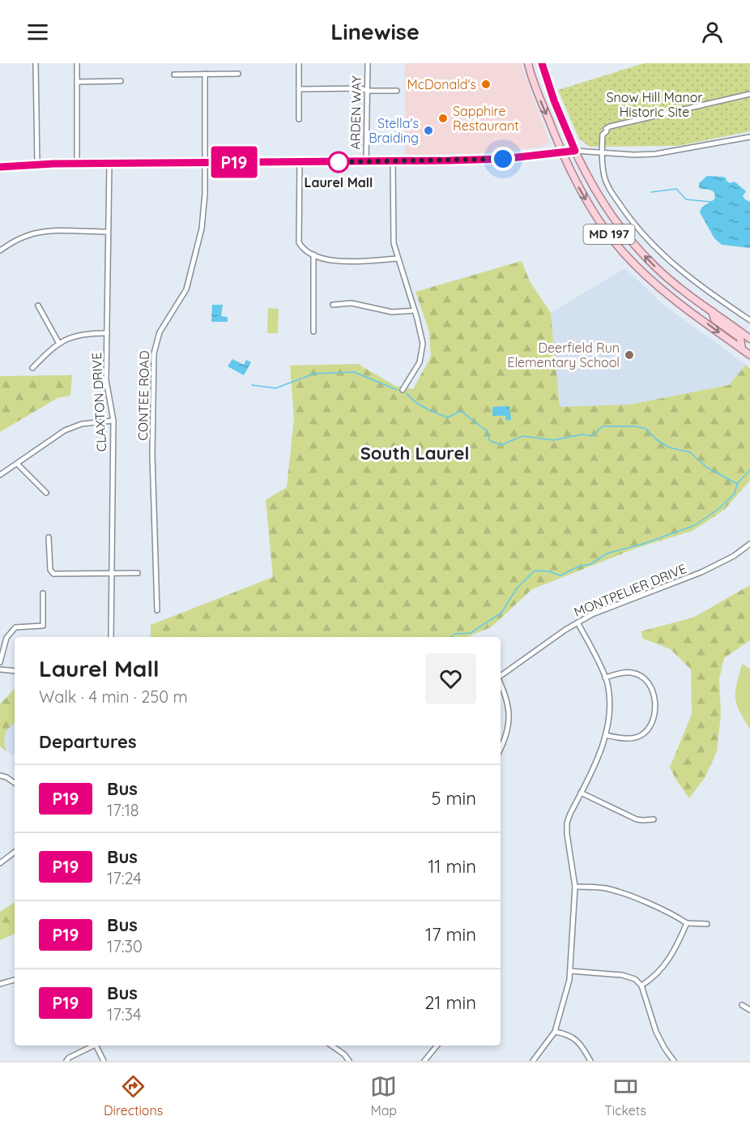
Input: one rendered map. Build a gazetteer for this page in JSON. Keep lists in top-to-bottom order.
{
  "streets": {
    "main road": ["MD 197"],
    "street": [
      "ARDEN WAY",
      "CONTEE ROAD",
      "CLAXTON DRIVE",
      "MONTPELIER DRIVE"
    ]
  },
  "districts": ["South Laurel"],
  "parks": ["Snow Hill Manor Historic Site"],
  "places": [
    "McDonald's",
    "Sapphire Restaurant",
    "Stella's Braiding",
    "Laurel Mall",
    "Deerfield Run Elementary School"
  ],
  "lines": ["bus line P19"],
  "page": {
    "header": "Linewise",
    "on_map": "P19",
    "heading": [
      ["Laurel Mall", "Walk · 4 min · 250 m"],
      "Departures"
    ],
    "list": [
      {
        "mark": "P19",
        "name": "Bus",
        "note": "17:18",
        "value": "5 min"
      },
      {
        "mark": "P19",
        "name": "Bus",
        "note": "17:24",
        "value": "11 min"
      },
      {
        "mark": "P19",
        "name": "Bus",
        "note": "17:30",
        "value": "17 min"
      },
      {
        "mark": "P19",
        "name": "Bus",
        "note": "17:34",
        "value": "21 min"
      }
    ],
    "tabs": ["Directions", "Map", "Tickets"]
  }
}
